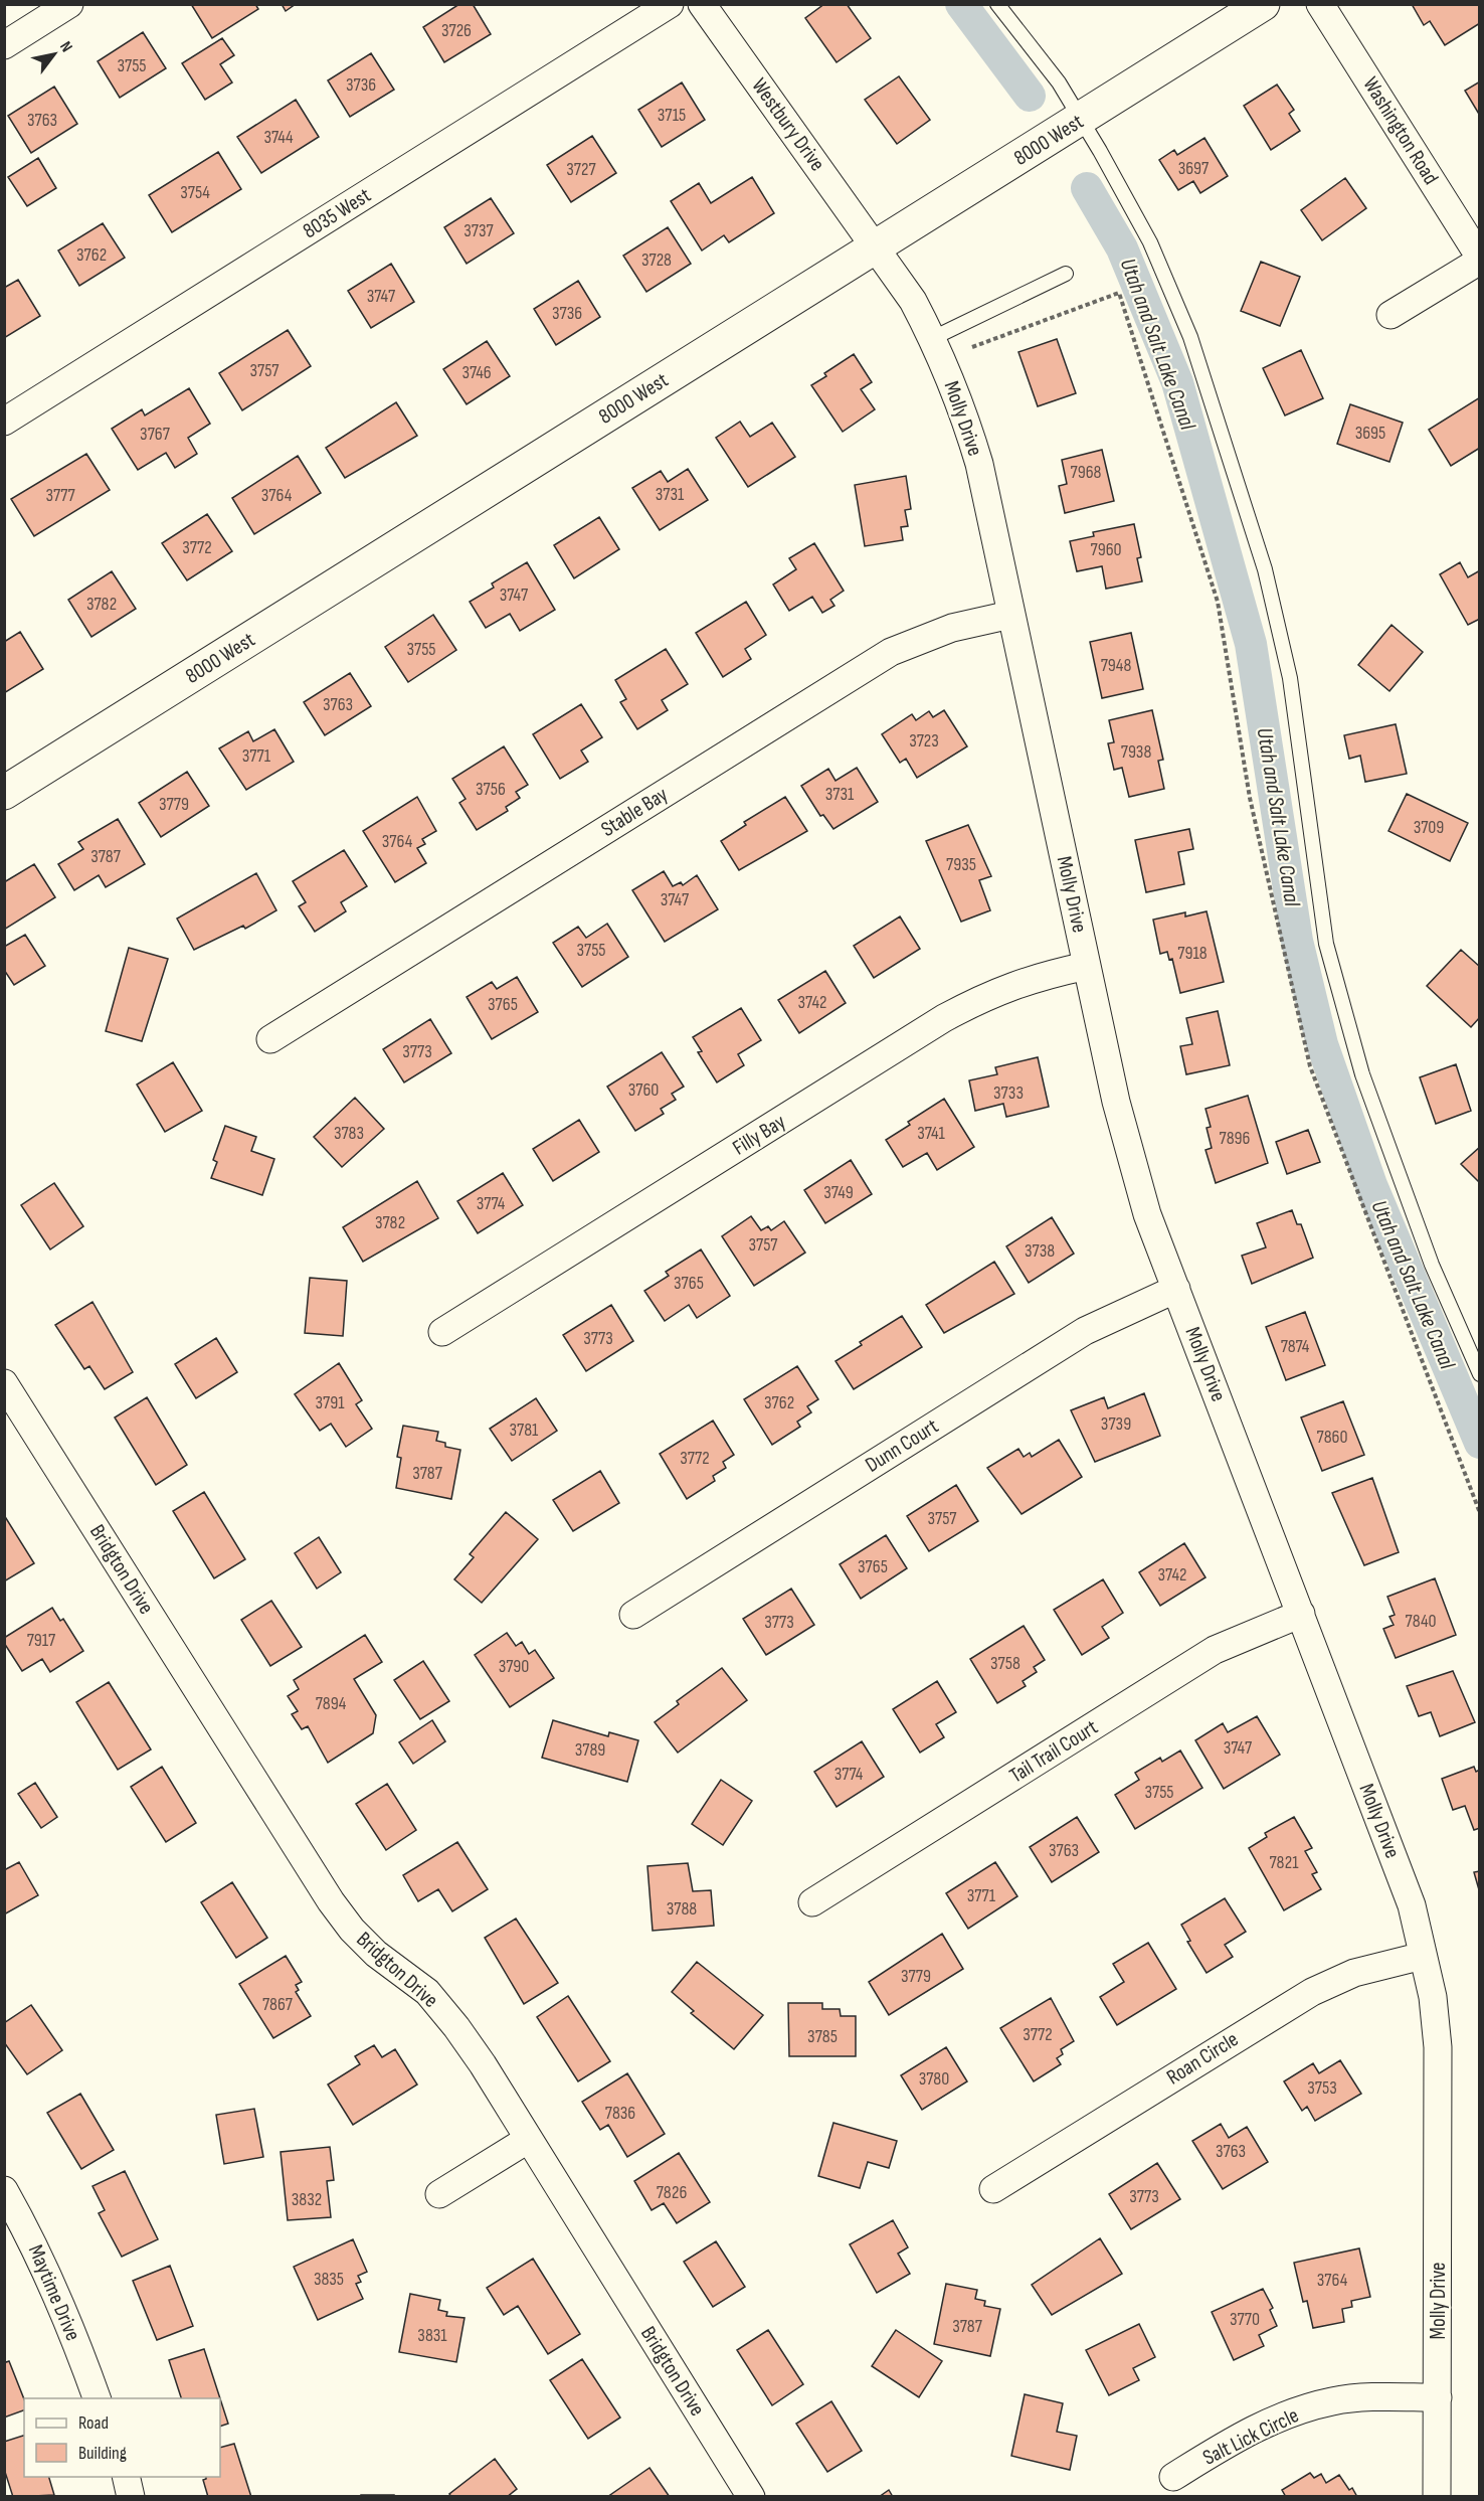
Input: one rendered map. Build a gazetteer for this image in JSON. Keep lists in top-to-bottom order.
{
  "streets": {
    "street": [
      "Westbury Drive",
      "Washington Road",
      "8000 West",
      "8035 West",
      "Molly Drive",
      "Stable Bay",
      "Filly Bay",
      "Dunn Court",
      "Bridgton Drive",
      "Tail Trail Court",
      "Roan Circle",
      "Maytime Drive",
      "Salt Lick Circle"
    ]
  },
  "crossings": [
    ["Westbury Drive", "8000 West"],
    ["Westbury Drive", "Molly Drive"],
    ["8000 West", "Molly Drive"],
    ["Molly Drive", "Stable Bay"],
    ["Molly Drive", "Filly Bay"],
    ["Molly Drive", "Dunn Court"],
    ["Molly Drive", "Tail Trail Court"],
    ["Molly Drive", "Roan Circle"],
    ["Molly Drive", "Salt Lick Circle"]
  ],
  "water": ["Utah and Salt Lake Canal"],
  "house_numbers": [
    "3726",
    "3755",
    "3736",
    "3715",
    "3763",
    "3744",
    "3697",
    "3727",
    "3754",
    "3737",
    "3762",
    "3728",
    "3747",
    "3736",
    "3757",
    "3746",
    "3695",
    "3767",
    "7968",
    "3731",
    "3777",
    "3764",
    "3772",
    "7960",
    "3747",
    "3782",
    "3755",
    "7948",
    "3763",
    "3723",
    "7938",
    "3771",
    "3756",
    "3731",
    "3779",
    "3709",
    "3764",
    "3787",
    "7935",
    "3747",
    "3755",
    "7918",
    "3742",
    "3765",
    "3773",
    "3760",
    "3733",
    "3783",
    "3741",
    "7896",
    "3749",
    "3774",
    "3782",
    "3757",
    "3738",
    "3765",
    "3773",
    "7874",
    "3791",
    "3762",
    "3739",
    "3781",
    "7860",
    "3772",
    "3787",
    "3757",
    "3765",
    "3742",
    "7840",
    "3773",
    "7917",
    "3758",
    "3790",
    "7894",
    "3747",
    "3789",
    "3774",
    "3755",
    "3763",
    "7821",
    "3771",
    "3788",
    "3779",
    "7867",
    "3772",
    "3785",
    "3780",
    "3753",
    "7836",
    "3763",
    "7826",
    "3773",
    "3832",
    "3835",
    "3764",
    "3770",
    "3787",
    "3831"
  ],
  "legend": ["Road", "Building"],
  "north": "top right"
}
